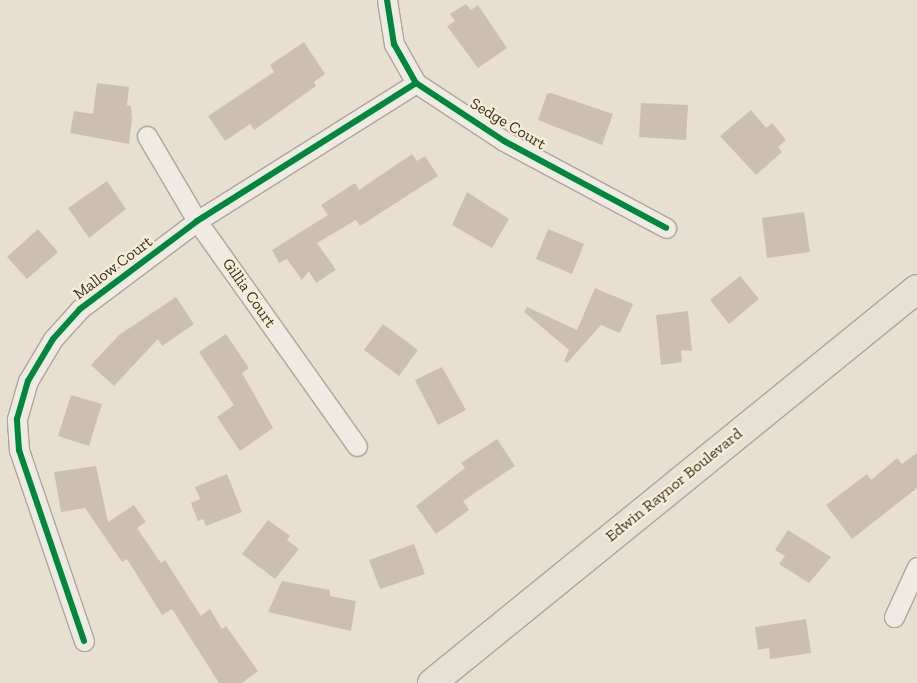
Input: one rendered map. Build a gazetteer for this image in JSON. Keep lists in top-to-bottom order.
{
  "streets": {
    "main road": ["Edwin Raynor Boulevard"],
    "street": ["Sedge Court", "Mallow Court", "Gillia Court"]
  },
  "crossings": [
    ["Sedge Court", "Mallow Court"],
    ["Mallow Court", "Gillia Court"]
  ]
}
